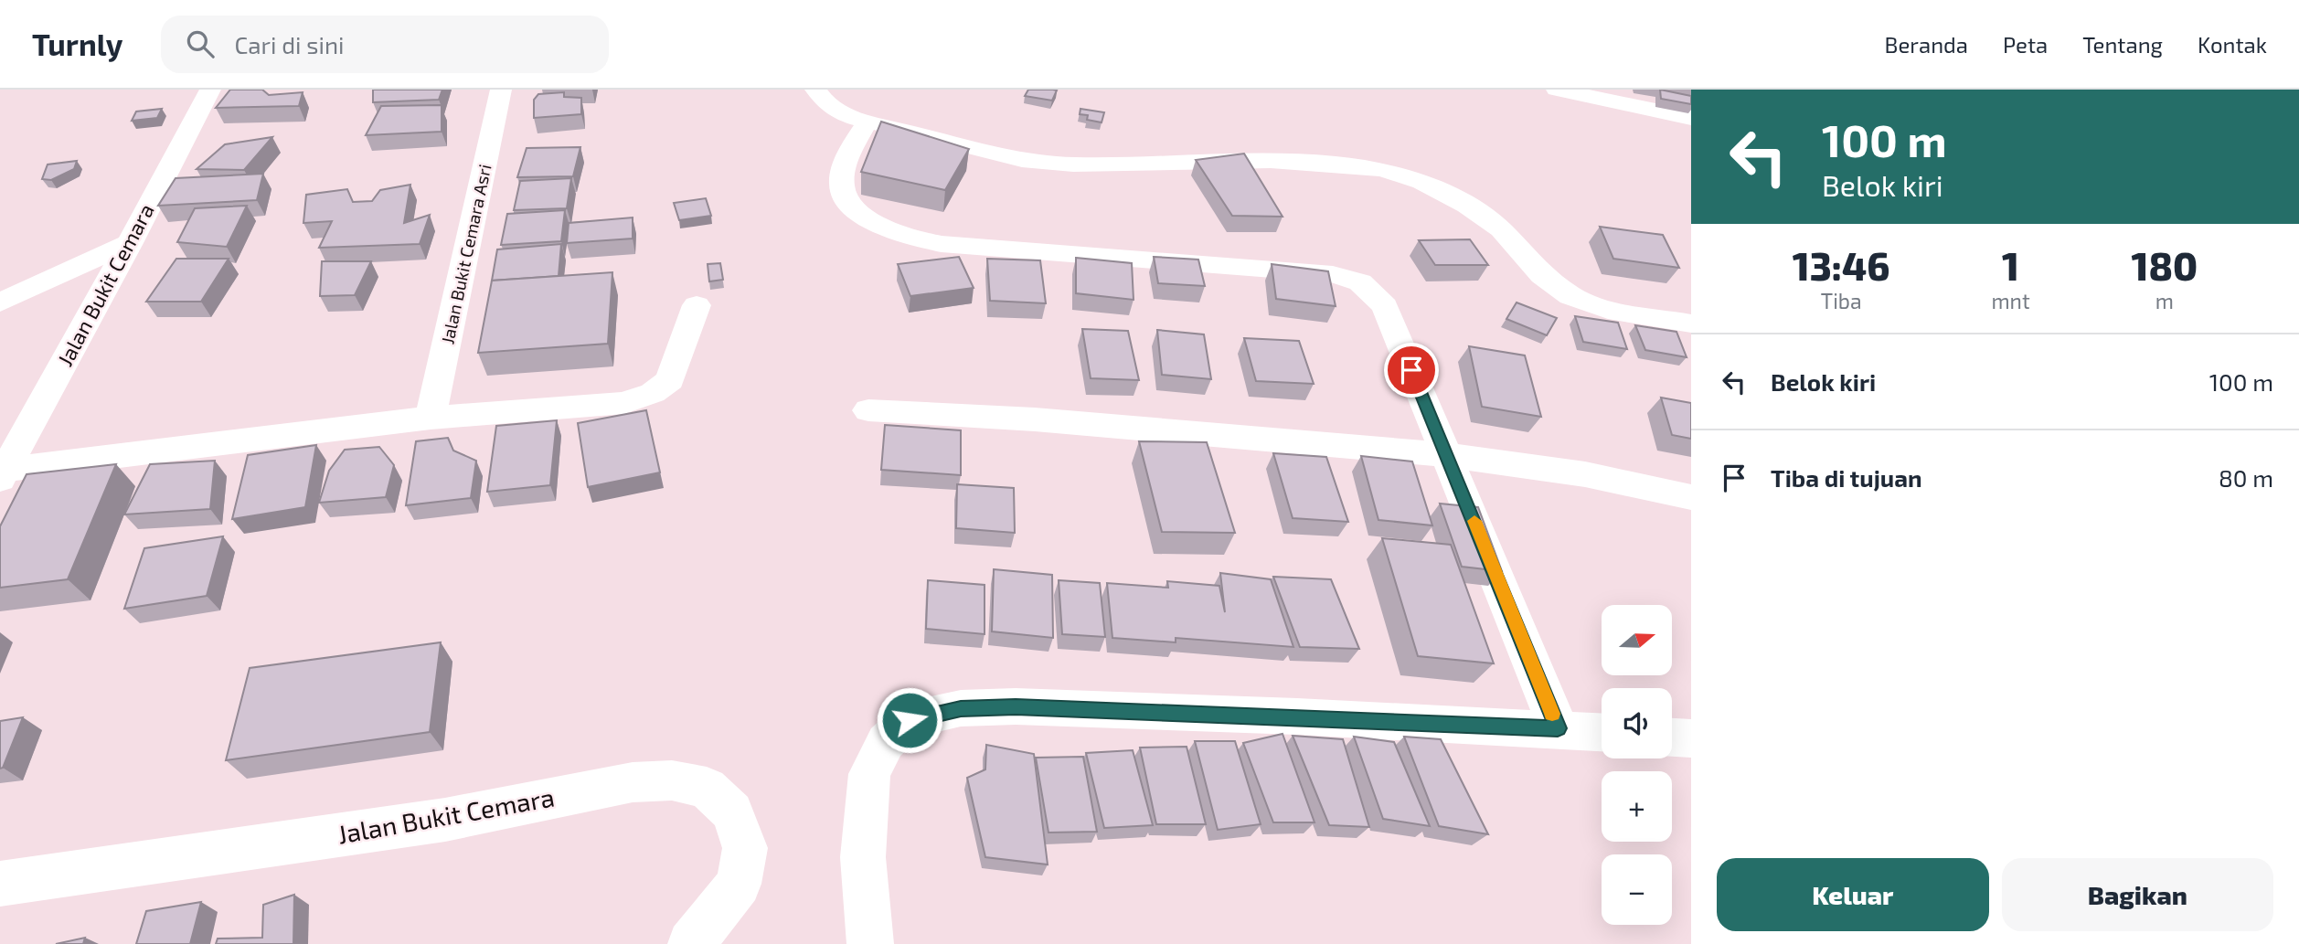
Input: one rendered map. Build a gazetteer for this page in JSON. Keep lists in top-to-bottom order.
{
  "streets": {
    "street": ["Jalan Bukit Cemara Asri", "Jalan Bukit Cemara"]
  },
  "north": "right",
  "page": {
    "header": "Turnly",
    "search": "Cari di sini",
    "nav": [
      "Beranda",
      "Peta",
      "Tentang",
      "Kontak"
    ],
    "turn": ["100 m", "Belok kiri"],
    "eta": [
      "13:46",
      "Tiba",
      "1",
      "mnt",
      "180",
      "m"
    ],
    "list": [
      {
        "name": "Belok kiri",
        "value": "100 m"
      },
      {
        "name": "Tiba di tujuan",
        "value": "80 m"
      }
    ],
    "map_buttons": ["+", "−"],
    "buttons": ["Keluar", "Bagikan"]
  }
}
